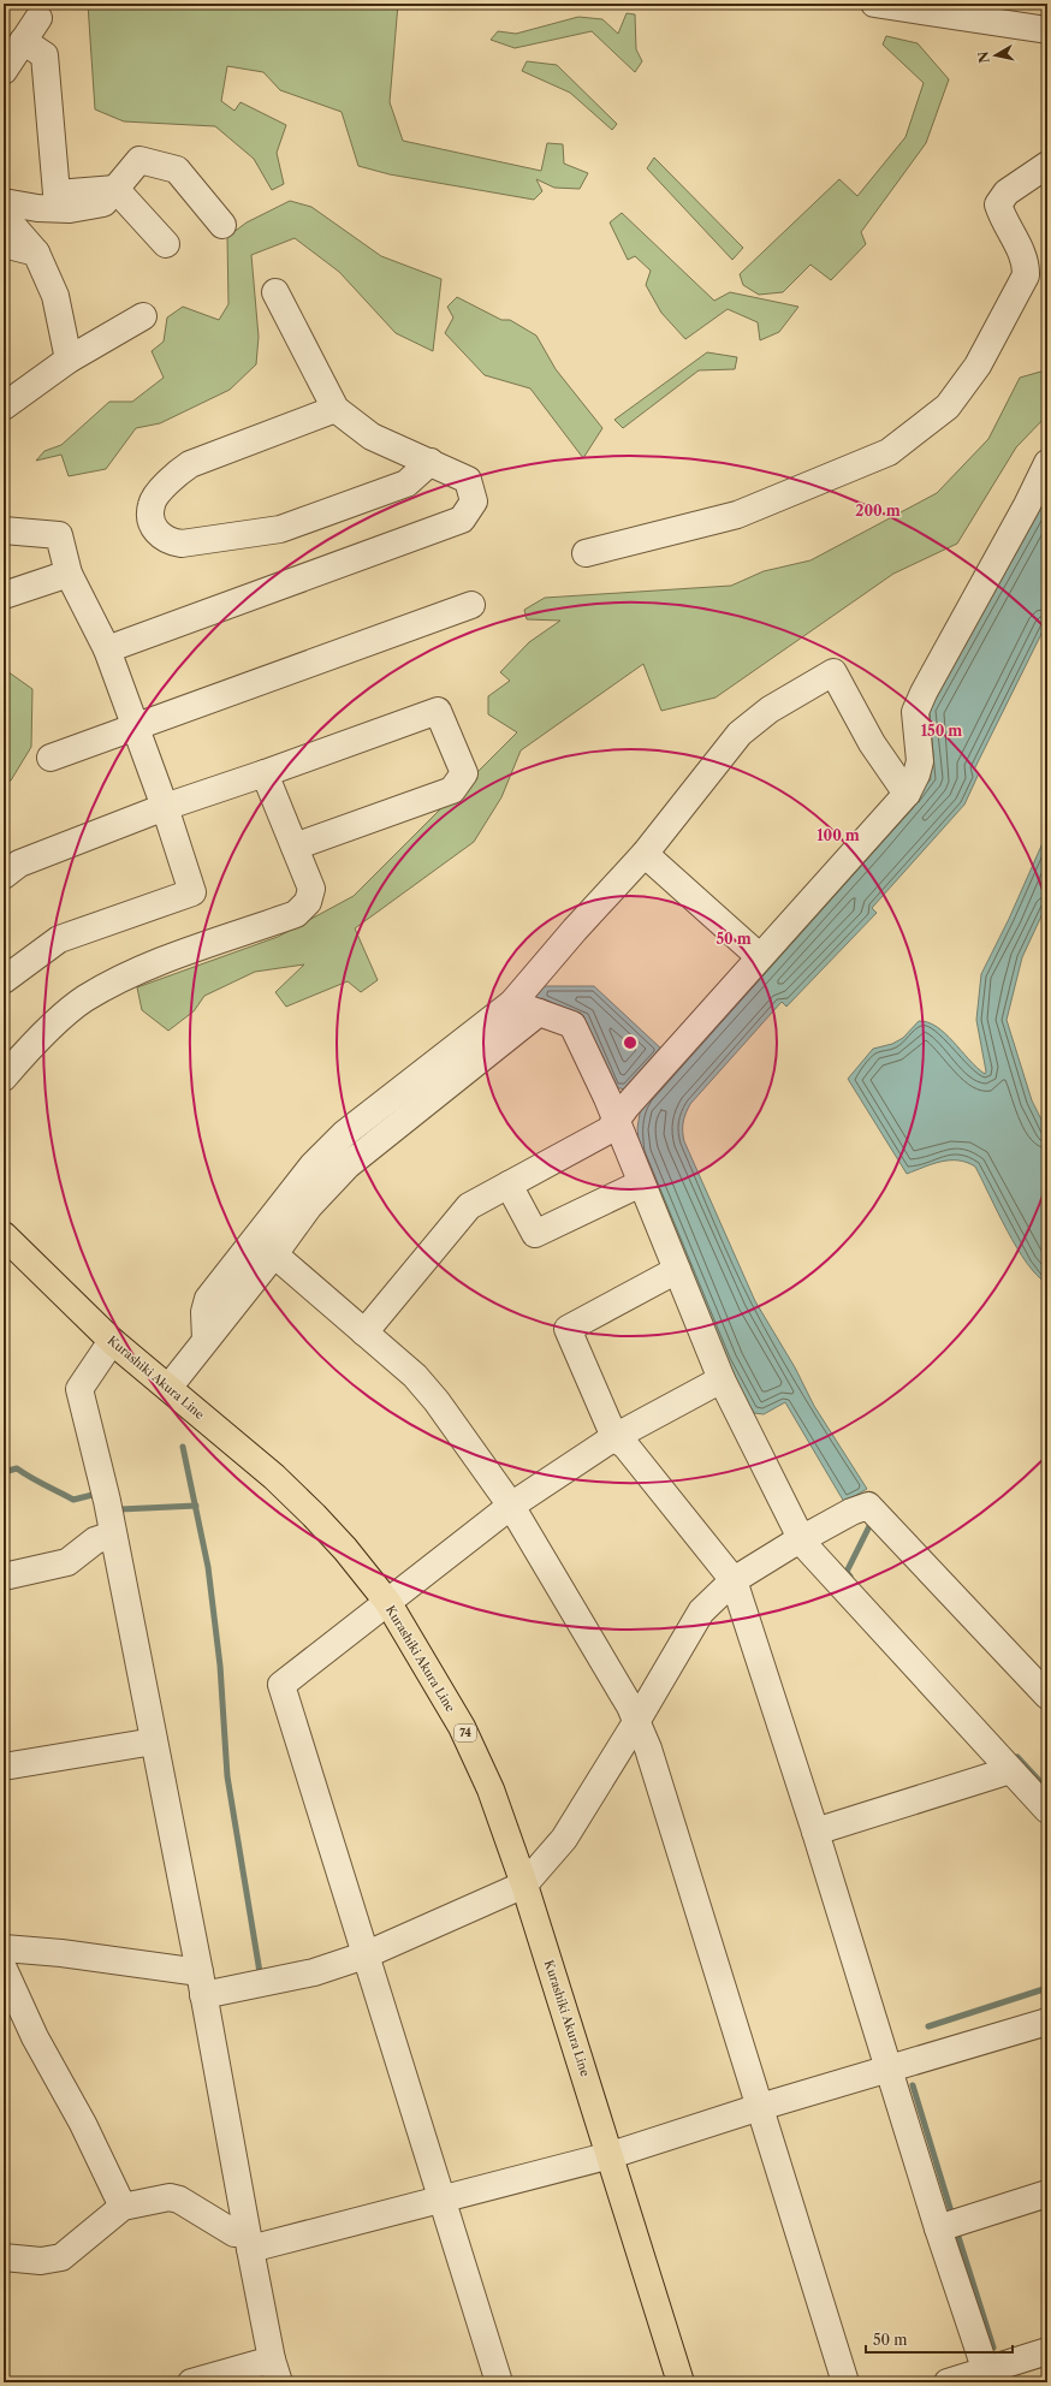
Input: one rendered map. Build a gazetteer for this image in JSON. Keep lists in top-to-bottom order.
{
  "streets": {
    "main road": ["Kurashiki Akura Line", "74"]
  },
  "scale_bar": "50 m",
  "north": "left",
  "rings": [
    "200 m",
    "150 m",
    "100 m",
    "50 m"
  ]
}
